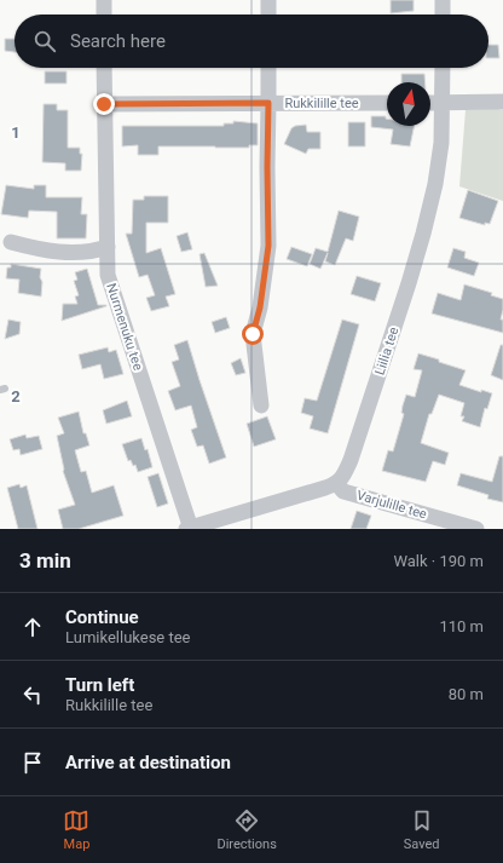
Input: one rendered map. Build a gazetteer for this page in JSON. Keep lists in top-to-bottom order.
{
  "streets": {
    "street": [
      "Rukkilille tee",
      "Nurmenuku tee",
      "Liilia tee",
      "Varjulille tee"
    ]
  },
  "crossings": [
    ["Rukkilille tee", "Nurmenuku tee"],
    ["Liilia tee", "Varjulille tee"]
  ],
  "north": "top",
  "page": {
    "search": "Search here",
    "heading": ["3 min", "Walk · 190 m"],
    "list": [
      ["Continue", "Lumikellukese tee", "110 m"],
      ["Turn left", "Rukkilille tee", "80 m"],
      "Arrive at destination"
    ],
    "nav": ["Map", "Directions", "Saved"]
  },
  "grid": {
    "rows": ["1", "2"]
  }
}
